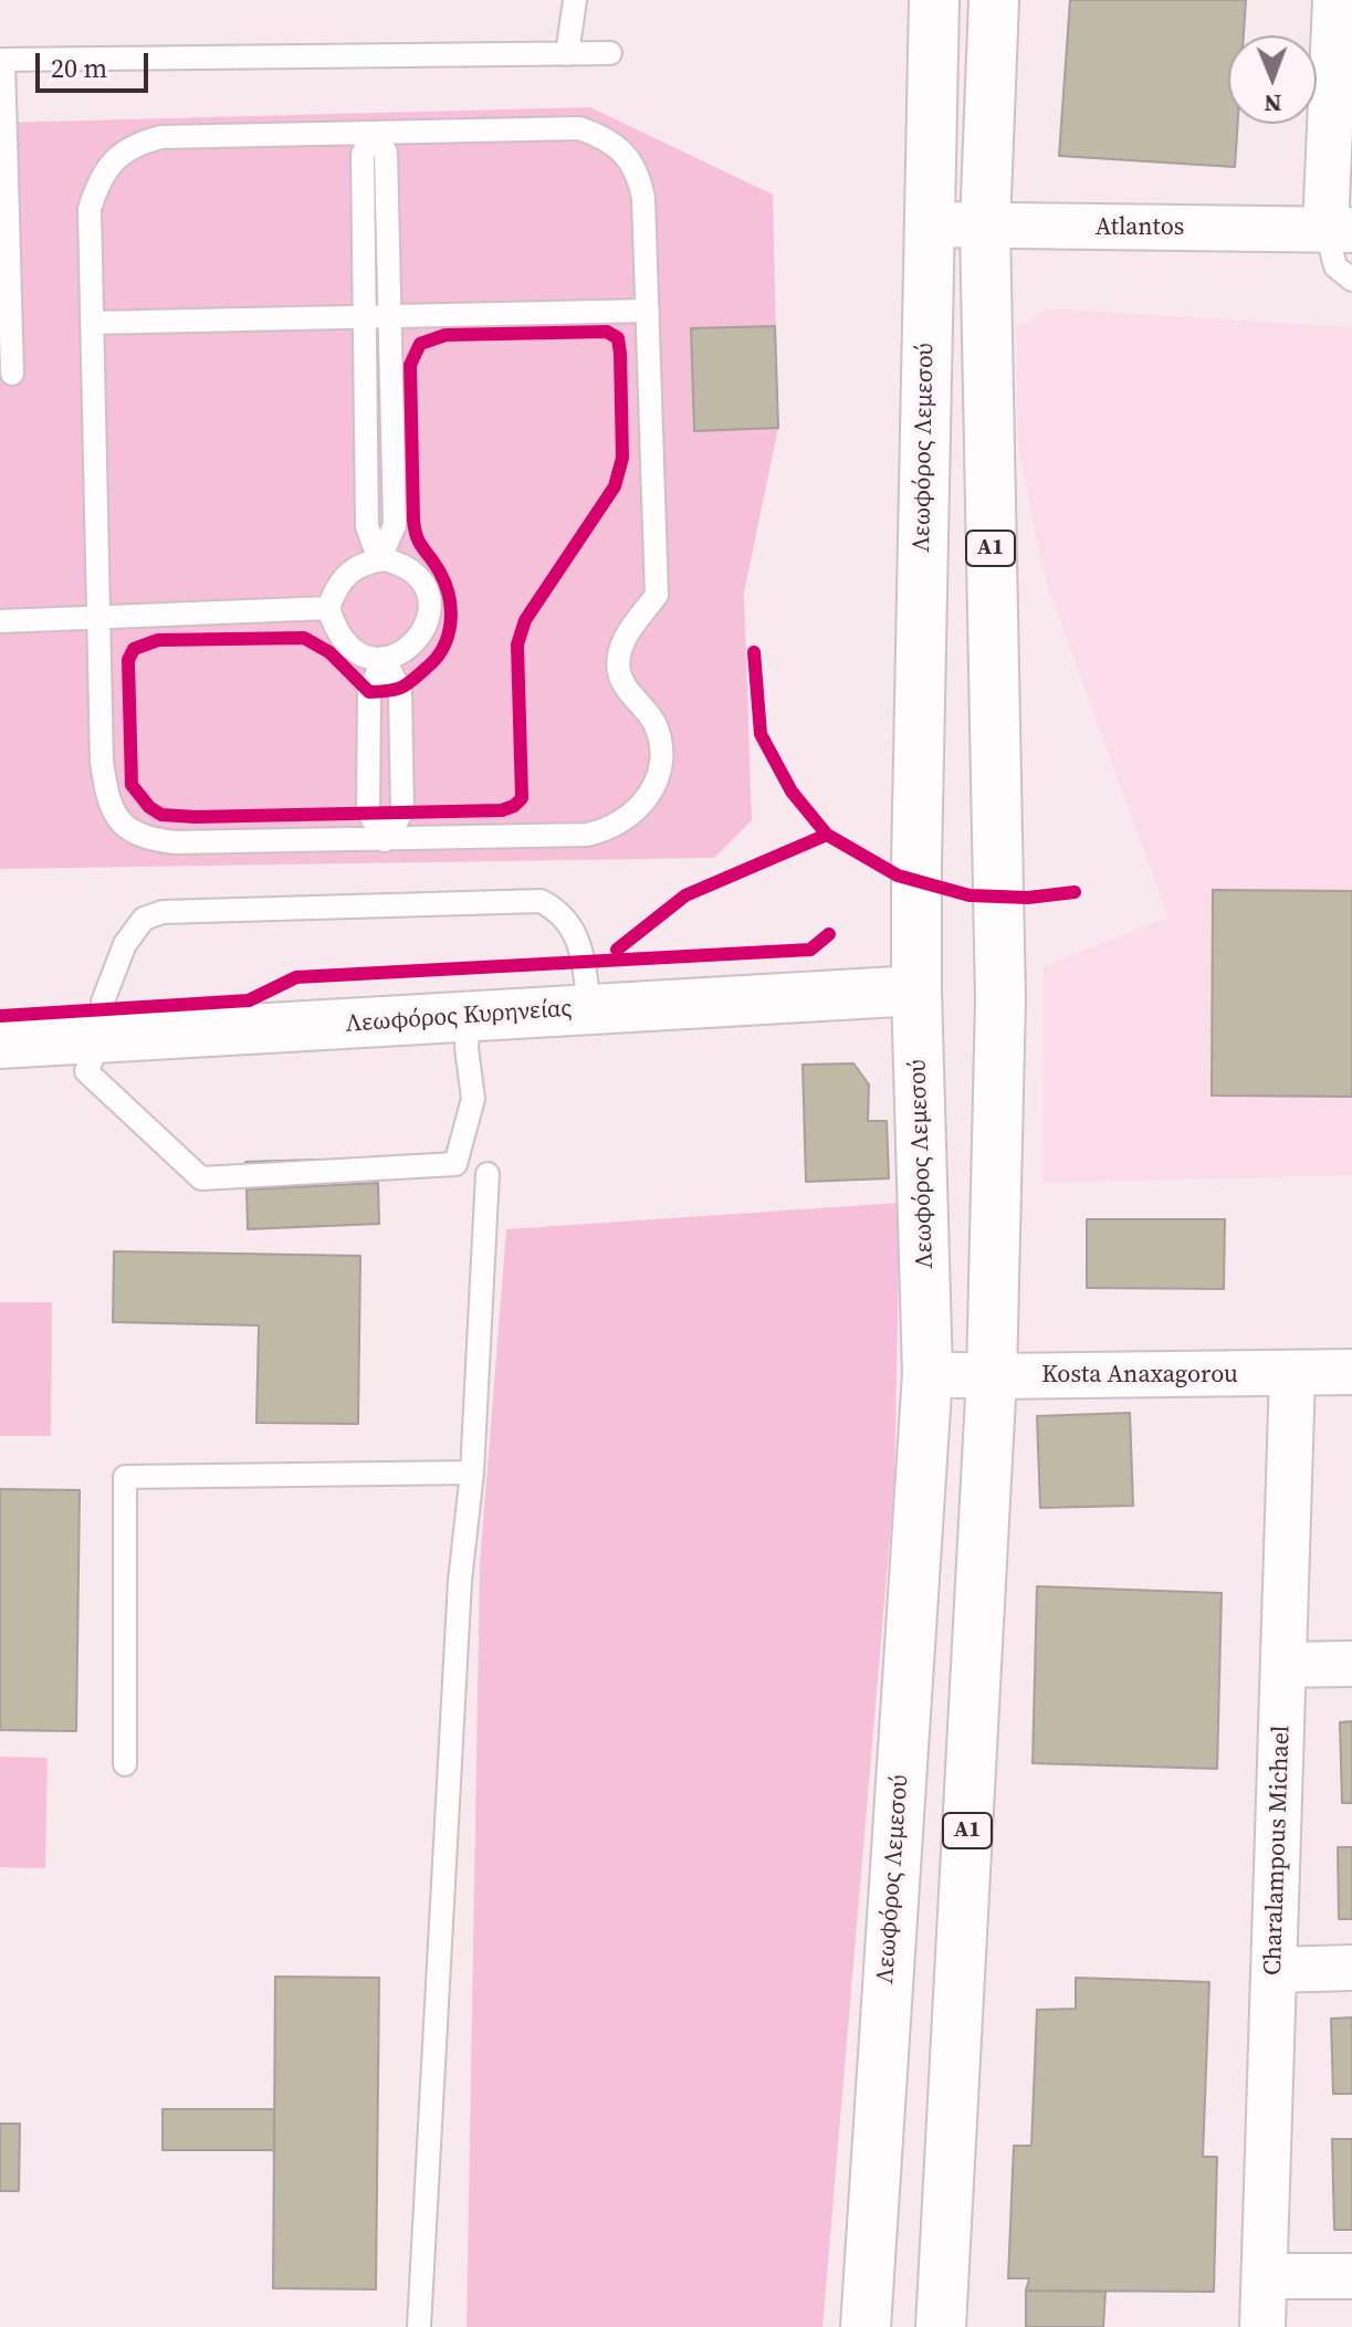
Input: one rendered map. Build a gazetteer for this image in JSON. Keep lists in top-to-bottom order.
{
  "streets": {
    "main road": ["Λεωφόρος Λεμεσού", "A1", "Λεωφόρος Κυρηνείας"],
    "street": ["Atlantos", "Kosta Anaxagorou", "Charalampous Michael"]
  },
  "crossings": [
    ["Atlantos", "Λεωφόρος Λεμεσού"],
    ["Atlantos", "A1"],
    ["Λεωφόρος Λεμεσού", "Λεωφόρος Κυρηνείας"],
    ["Λεωφόρος Λεμεσού", "Kosta Anaxagorou"],
    ["A1", "Kosta Anaxagorou"],
    ["Kosta Anaxagorou", "Charalampous Michael"]
  ],
  "scale_bar": "20 m",
  "north": "bottom"
}
